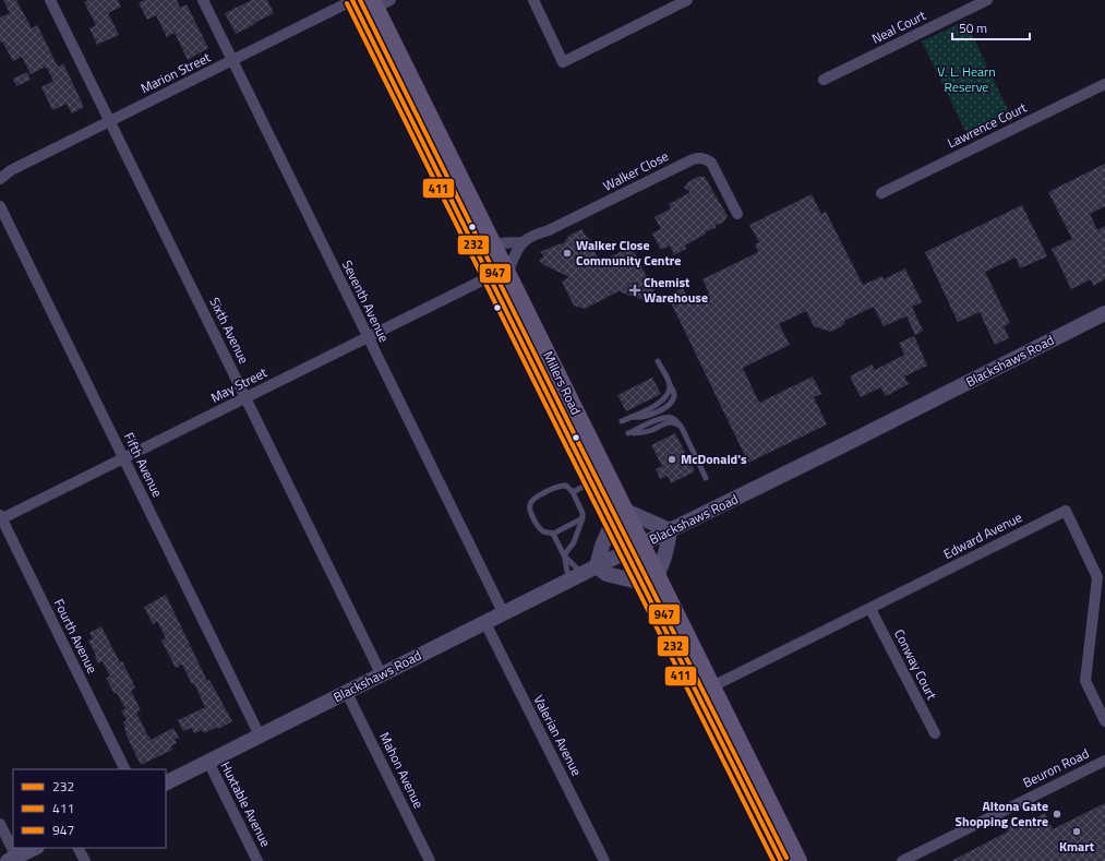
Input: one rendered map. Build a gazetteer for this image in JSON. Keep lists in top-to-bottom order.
{
  "streets": {
    "main road": ["Blackshaws Road", "Millers Road"],
    "street": [
      "Neal Court",
      "Marion Street",
      "Lawrence Court",
      "Walker Close",
      "Seventh Avenue",
      "Sixth Avenue",
      "May Street",
      "Fifth Avenue",
      "Edward Avenue",
      "Fourth Avenue",
      "Conway Court",
      "Valerian Avenue",
      "Beuron Road",
      "Mahon Avenue",
      "Huxtable Avenue"
    ]
  },
  "crossings": [
    ["Marion Street", "Seventh Avenue"],
    ["Marion Street", "Sixth Avenue"],
    ["Marion Street", "Millers Road"],
    ["Walker Close", "Millers Road"],
    ["Seventh Avenue", "Blackshaws Road"],
    ["Seventh Avenue", "May Street"],
    ["Sixth Avenue", "Blackshaws Road"],
    ["Sixth Avenue", "May Street"],
    ["Blackshaws Road", "Millers Road"],
    ["Blackshaws Road", "Fifth Avenue"],
    ["Blackshaws Road", "Valerian Avenue"],
    ["Blackshaws Road", "Mahon Avenue"],
    ["Blackshaws Road", "Huxtable Avenue"],
    ["Millers Road", "May Street"],
    ["Millers Road", "Edward Avenue"],
    ["May Street", "Fifth Avenue"],
    ["May Street", "Fourth Avenue"],
    ["Edward Avenue", "Conway Court"]
  ],
  "parks": ["V. L. Hearn Reserve"],
  "places": {
    "other": [
      "Walker Close Community Centre",
      "McDonald's",
      "Altona Gate Shopping Centre",
      "Kmart"
    ],
    "health": ["Chemist Warehouse"]
  },
  "lines": ["transit line 232", "transit line 947", "transit line 411"],
  "legend": ["232", "411", "947"],
  "scale_bar": "50 m"
}
